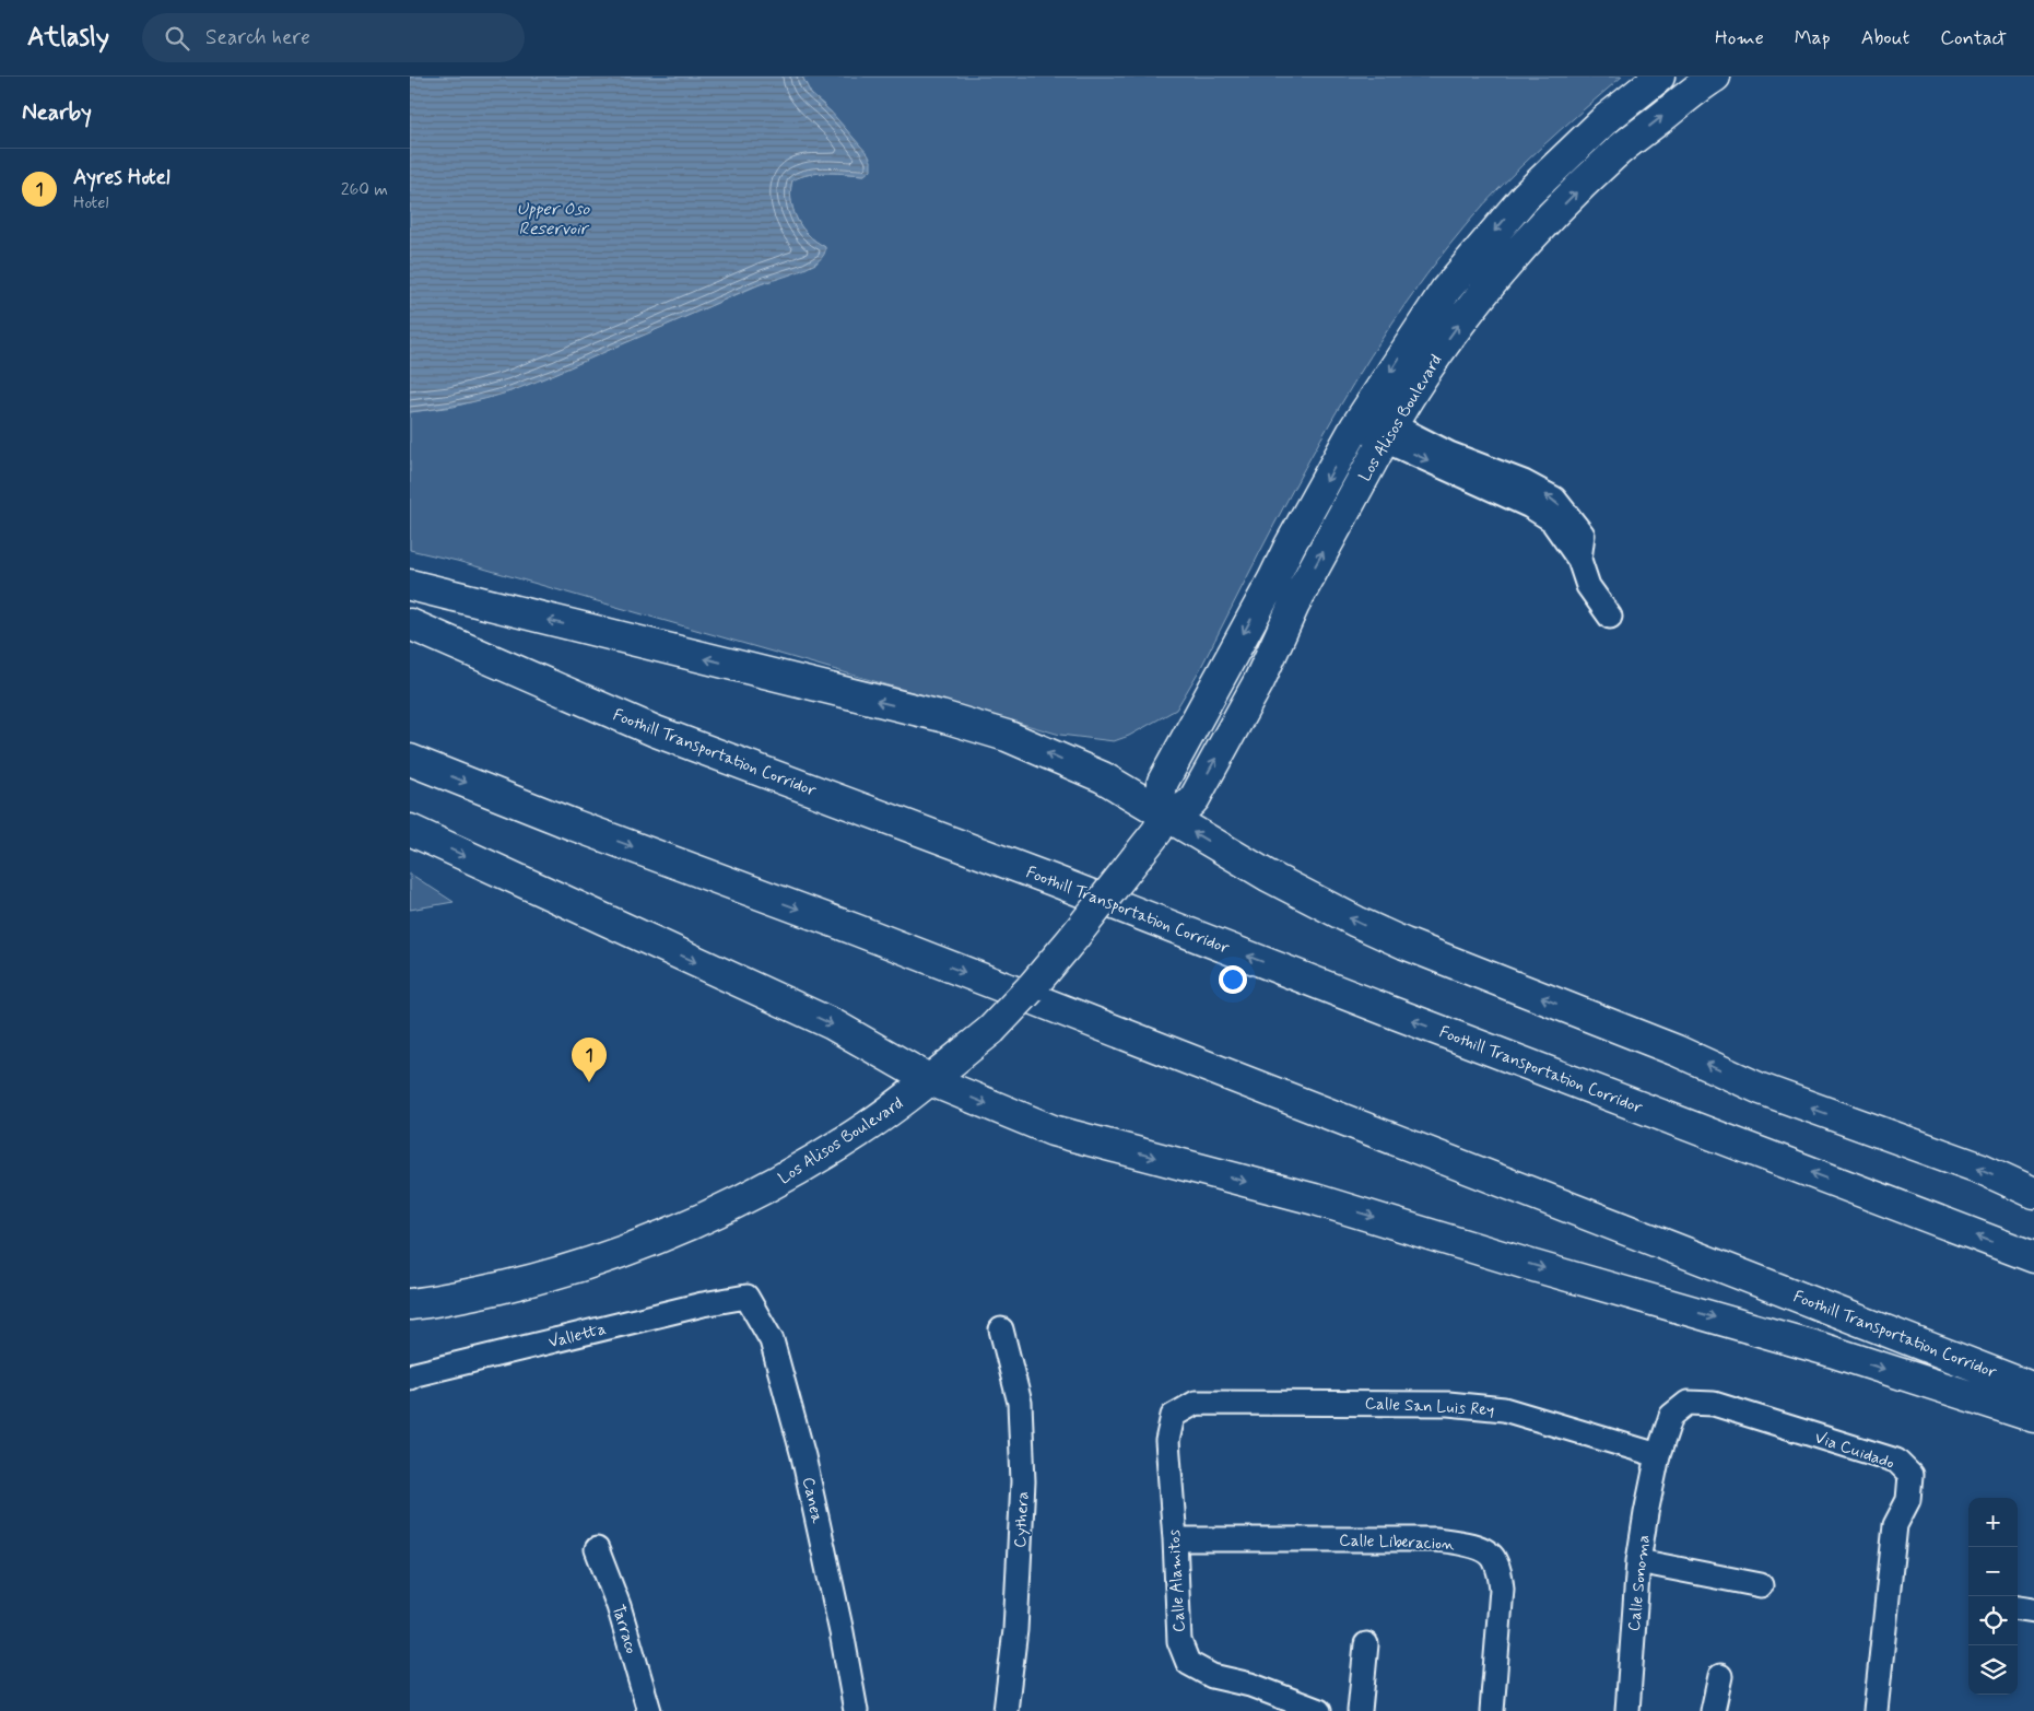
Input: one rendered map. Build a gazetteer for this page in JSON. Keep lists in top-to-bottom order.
{
  "streets": {
    "main road": ["Los Alisos Boulevard", "Foothill Transportation Corridor"],
    "street": [
      "Valletta",
      "Calle San Luis Rey",
      "Via Cuidado",
      "Canea",
      "Cythera",
      "Calle Liberacion",
      "Calle Alamitos",
      "Calle Sonoma",
      "Tarraco"
    ]
  },
  "crossings": [
    ["Valletta", "Canea"],
    ["Calle San Luis Rey", "Via Cuidado"],
    ["Calle San Luis Rey", "Calle Alamitos"],
    ["Calle San Luis Rey", "Calle Sonoma"],
    ["Via Cuidado", "Calle Sonoma"],
    ["Calle Liberacion", "Calle Alamitos"]
  ],
  "water": ["Upper Oso Reservoir"],
  "page": {
    "header": "Atlasly",
    "search": "Search here",
    "nav": [
      "Home",
      "Map",
      "About",
      "Contact"
    ],
    "heading": "Nearby",
    "list": [
      {
        "mark": "1",
        "name": "Ayres Hotel",
        "note": "Hotel",
        "value": "260 m"
      }
    ],
    "pins": "1",
    "map_buttons": ["+", "−"]
  }
}
